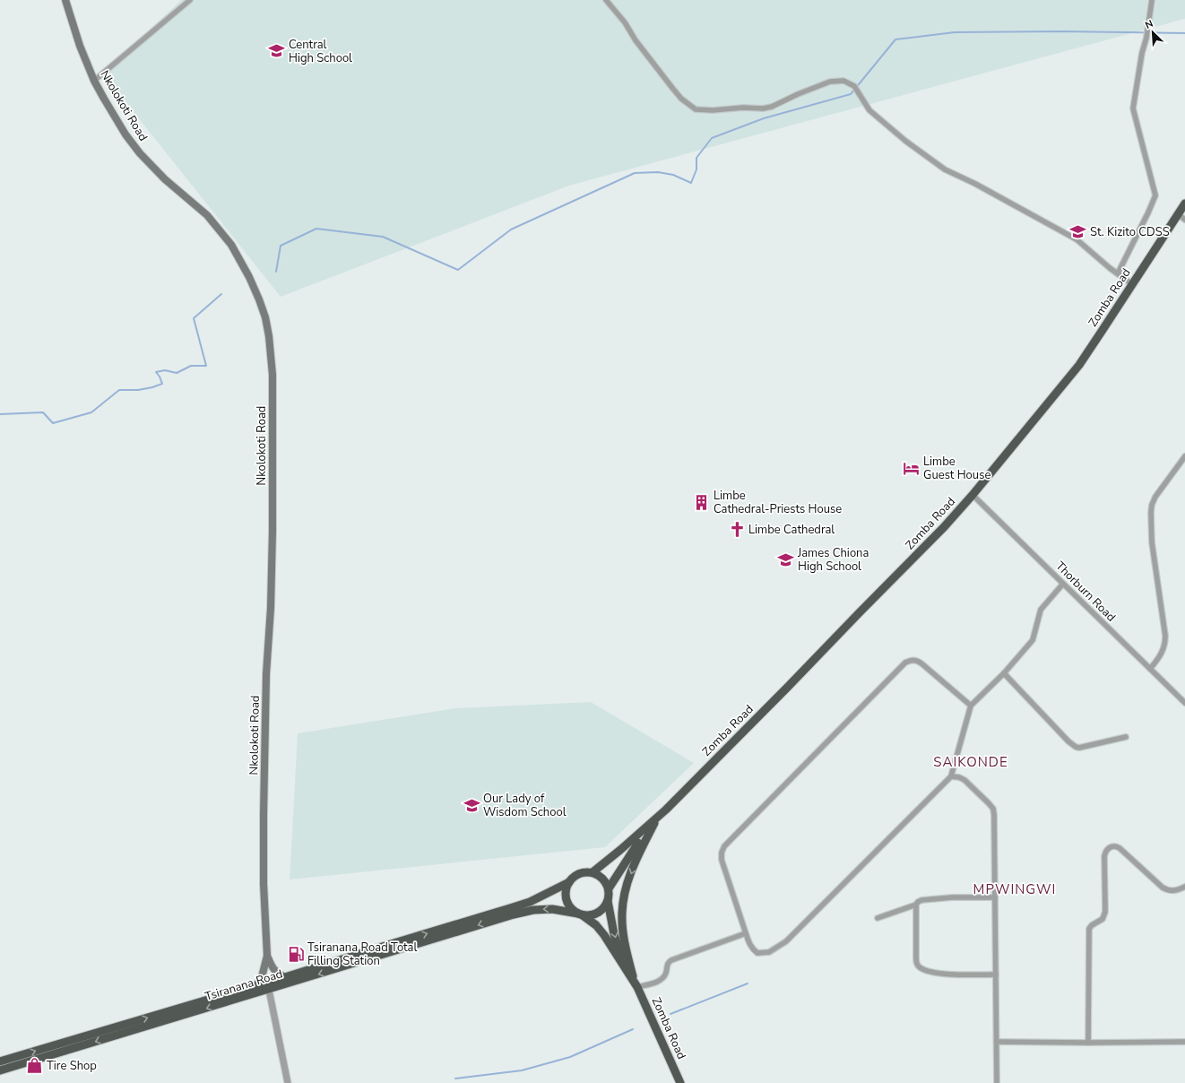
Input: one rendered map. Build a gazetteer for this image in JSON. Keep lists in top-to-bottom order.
{
  "streets": {
    "highway": ["Zomba Road", "Tsiranana Road"],
    "main road": ["Nkolokoti Road"],
    "street": ["Thorburn Road"]
  },
  "crossings": [
    ["Nkolokoti Road", "Tsiranana Road"],
    ["Zomba Road", "Thorburn Road"],
    ["Zomba Road", "Tsiranana Road"]
  ],
  "districts": ["SAIKONDE", "MPWINGWI"],
  "places": {
    "school or university": [
      "Central High School",
      "St. Kizito CDSS",
      "James Chiona High School",
      "Our Lady of Wisdom School"
    ],
    "hotel": ["Limbe Guest House"],
    "building": ["Limbe Cathedral-Priests House"],
    "church": ["Limbe Cathedral"],
    "fuel station": ["Tsiranana Road Total Filling Station"],
    "shop": ["Tire Shop"]
  },
  "north": "top left"
}
